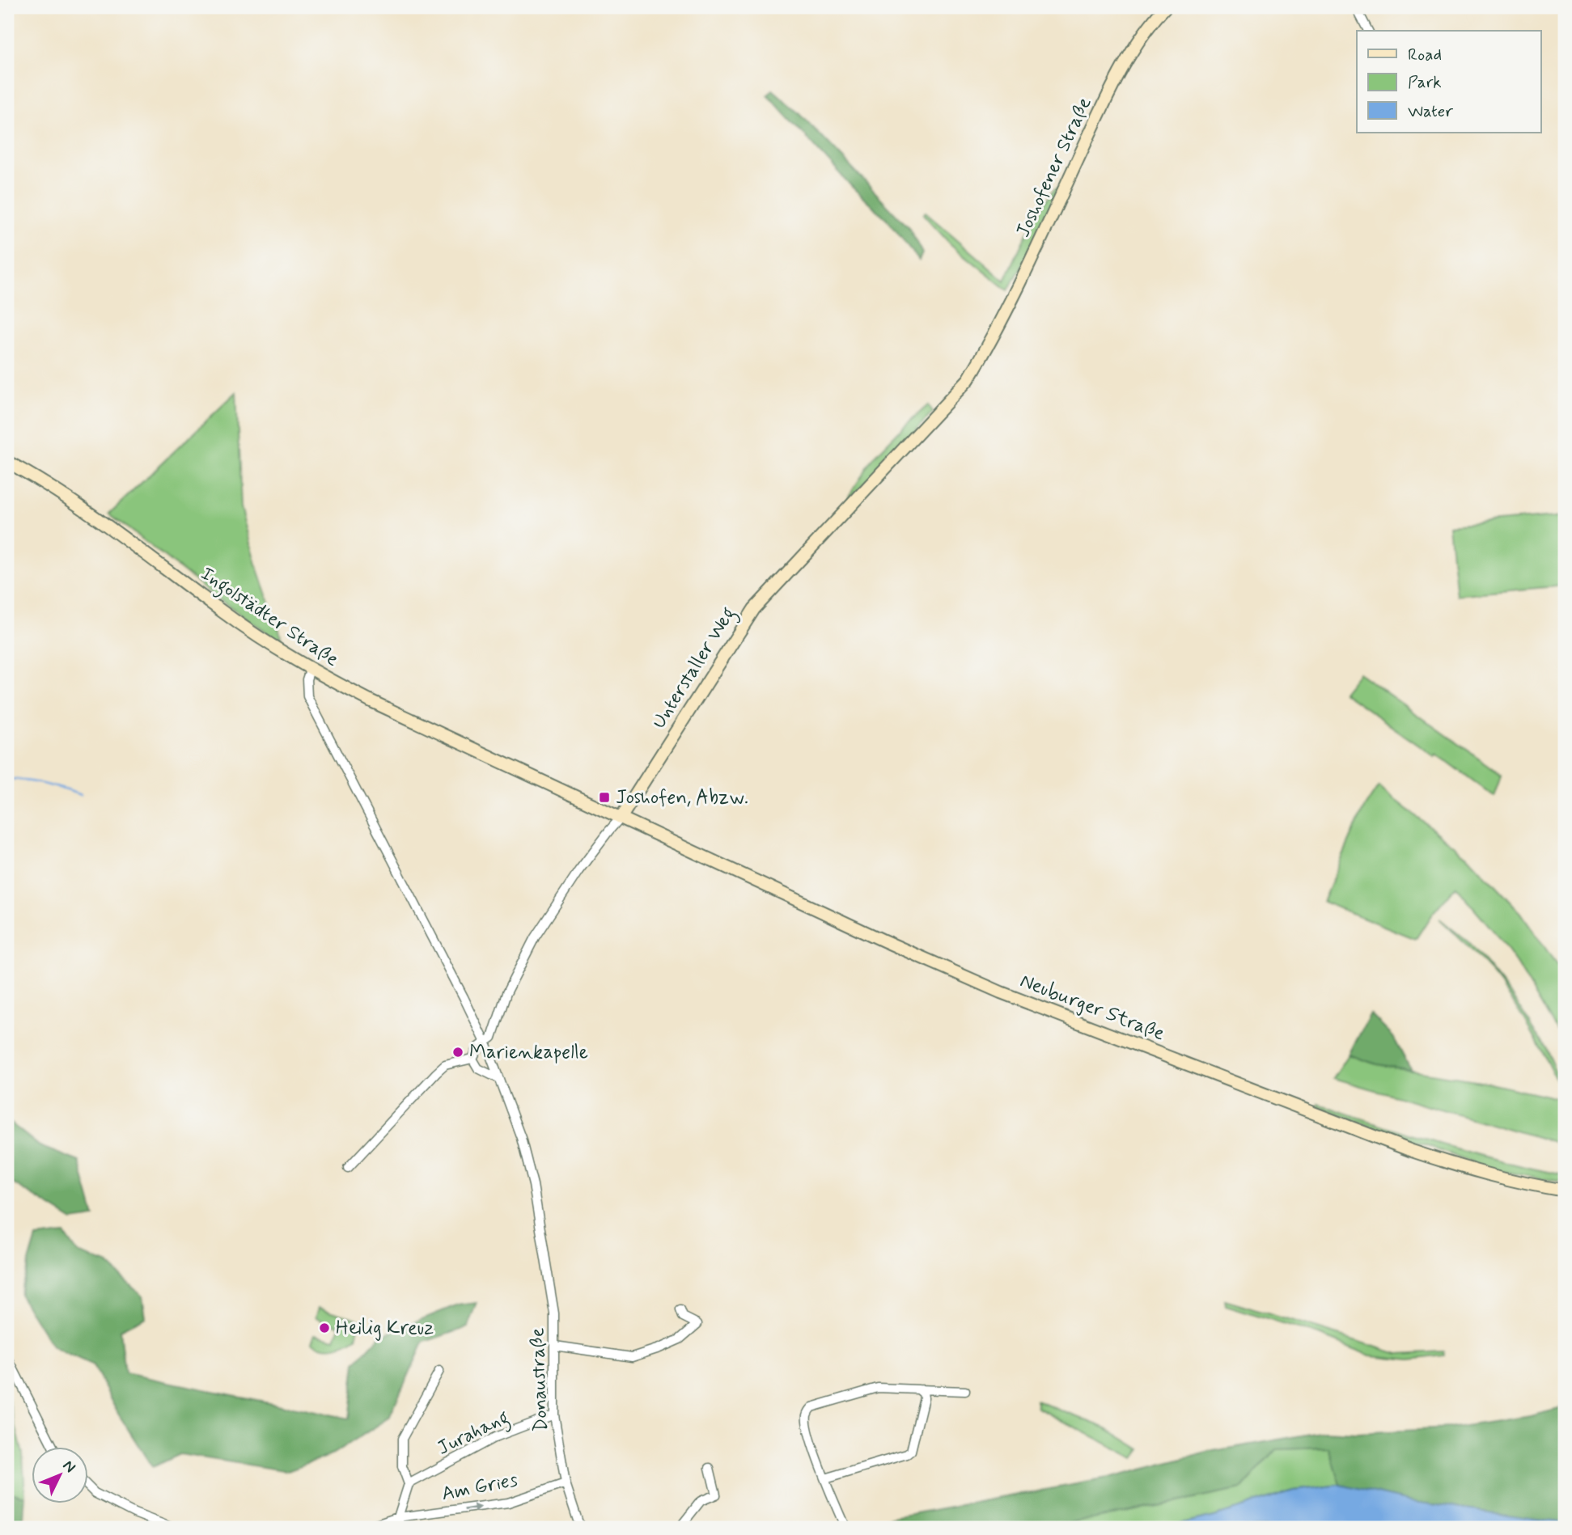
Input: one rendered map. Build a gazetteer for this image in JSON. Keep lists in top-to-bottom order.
{
  "streets": {
    "main road": [
      "Joshofener Straße",
      "Ingolstädter Straße",
      "Unterstaller Weg",
      "Neuburger Straße"
    ],
    "street": ["Donaustraße", "Jurahang", "Am Gries"]
  },
  "crossings": [
    ["Joshofener Straße", "Unterstaller Weg"],
    ["Ingolstädter Straße", "Unterstaller Weg"],
    ["Ingolstädter Straße", "Neuburger Straße"],
    ["Unterstaller Weg", "Neuburger Straße"],
    ["Donaustraße", "Jurahang"],
    ["Donaustraße", "Am Gries"]
  ],
  "one_way": ["Am Gries"],
  "places": {
    "transit": ["Joshofen, Abzw."],
    "other": ["Marienkapelle", "Heilig Kreuz"]
  },
  "legend": ["Road", "Park", "Water"],
  "north": "top right"
}
